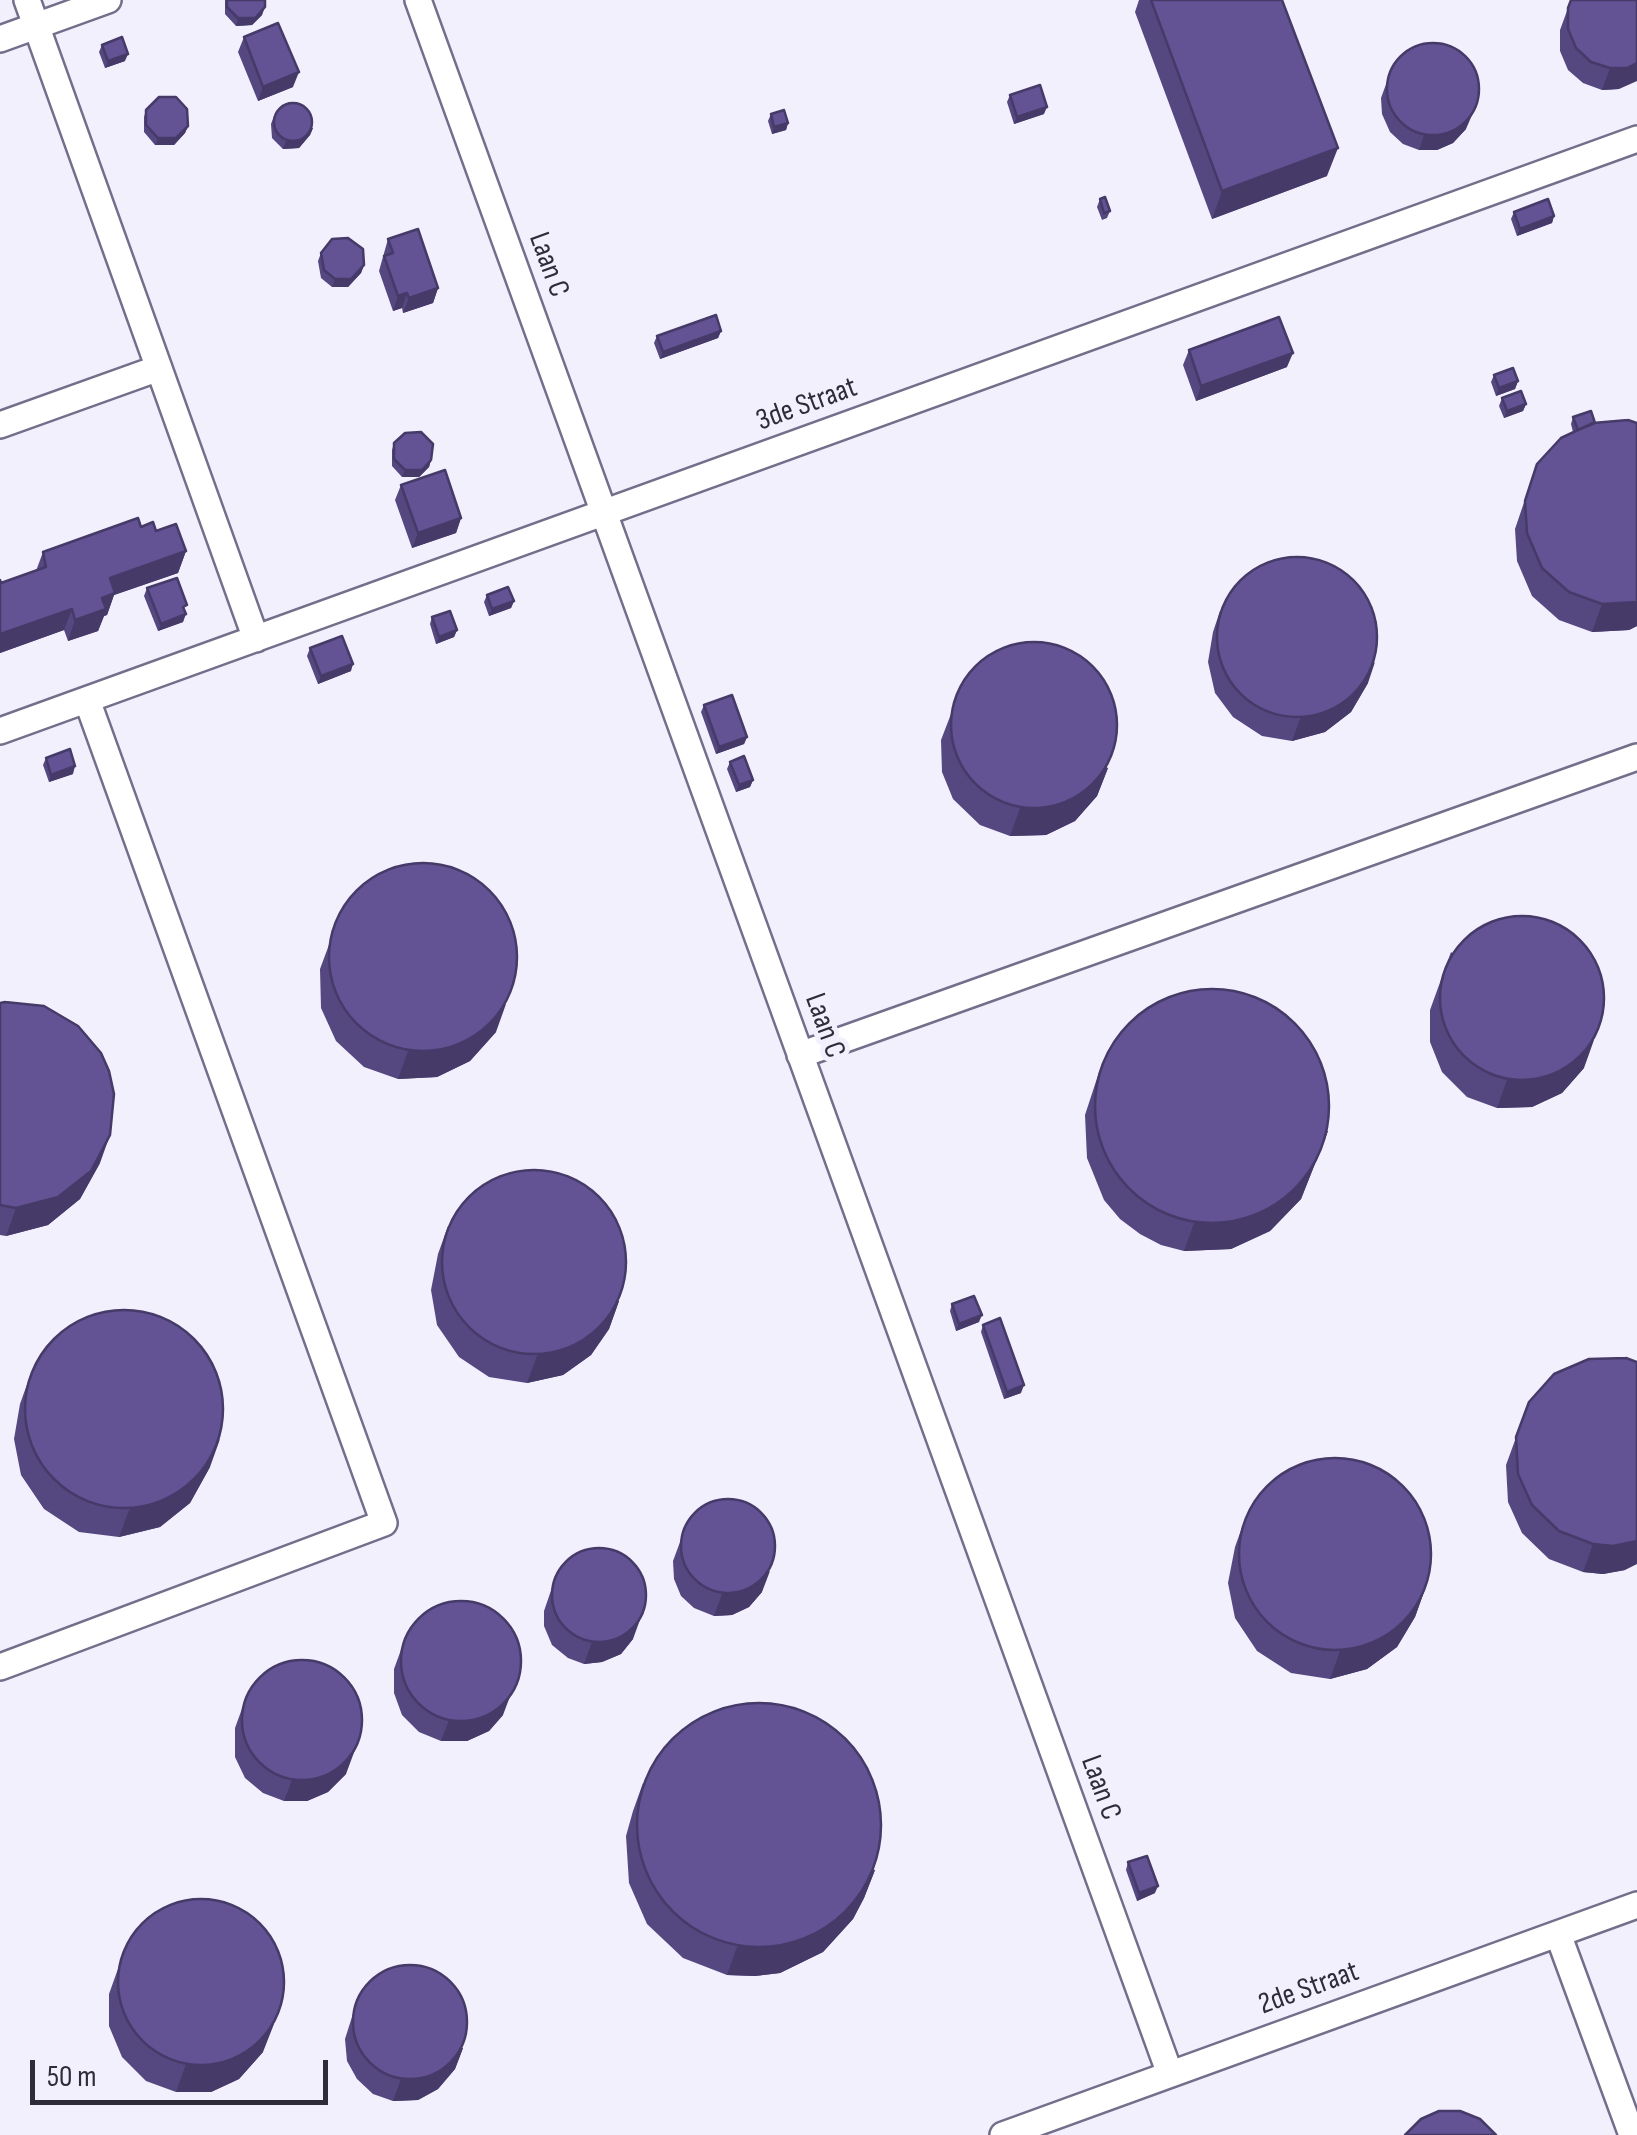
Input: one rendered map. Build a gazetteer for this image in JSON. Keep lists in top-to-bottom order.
{
  "streets": {
    "lane": ["Laan C", "3de Straat", "2de Straat"]
  },
  "crossings": [
    ["Laan C", "3de Straat"],
    ["Laan C", "2de Straat"]
  ],
  "scale_bar": "50 m"
}
